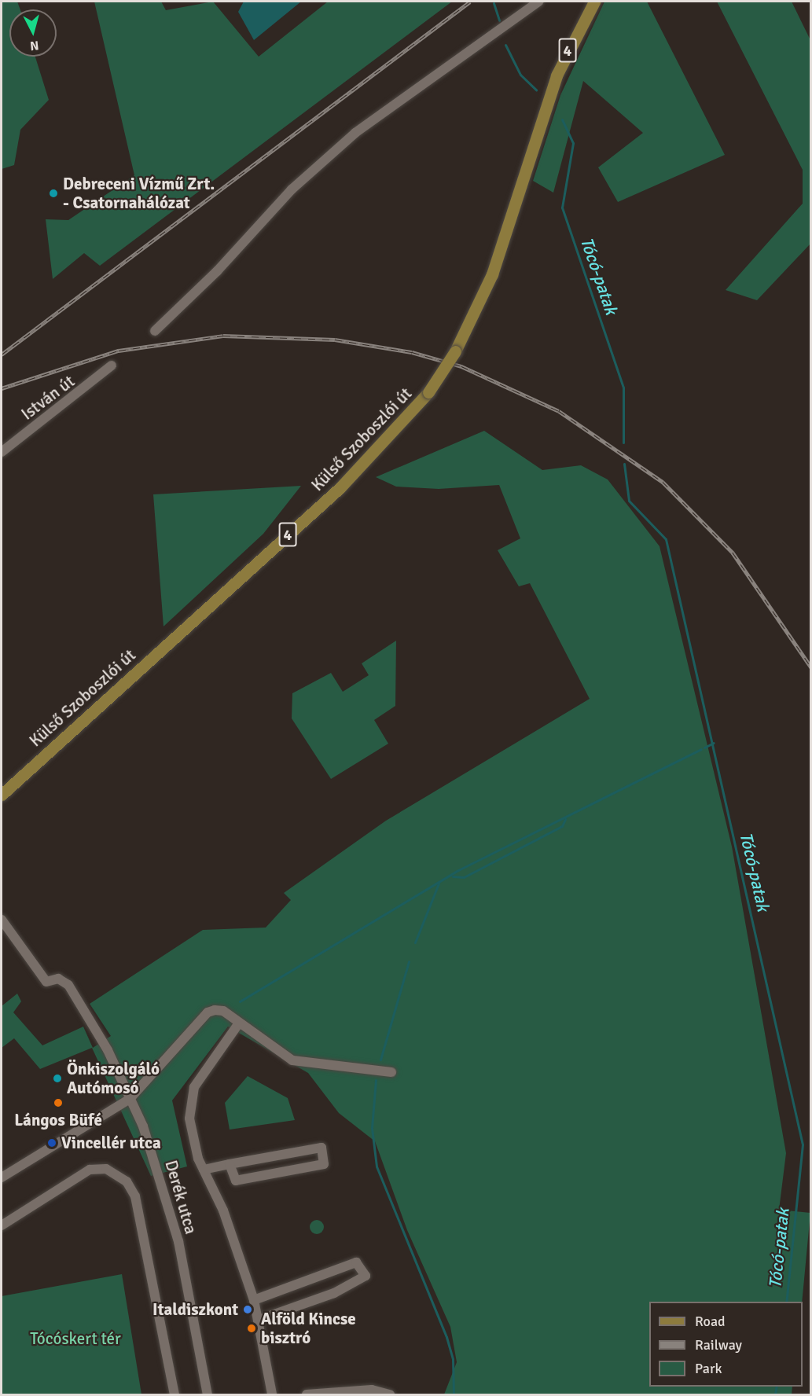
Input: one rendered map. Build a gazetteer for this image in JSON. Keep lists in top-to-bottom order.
{
  "streets": {
    "main road": ["4", "Külső Szoboszlói út"],
    "street": ["István út", "Derék utca"]
  },
  "water": ["Tócó-patak"],
  "parks": ["Tócóskert tér"],
  "places": [
    "Debreceni Vízmű Zrt. - Csatornahálózat",
    "Önkiszolgáló Autómosó",
    "Lángos Büfé",
    "Vincellér utca",
    "Italdiszkont",
    "Alföld Kincse bisztró"
  ],
  "legend": ["Road", "Railway", "Park"],
  "north": "bottom"
}
